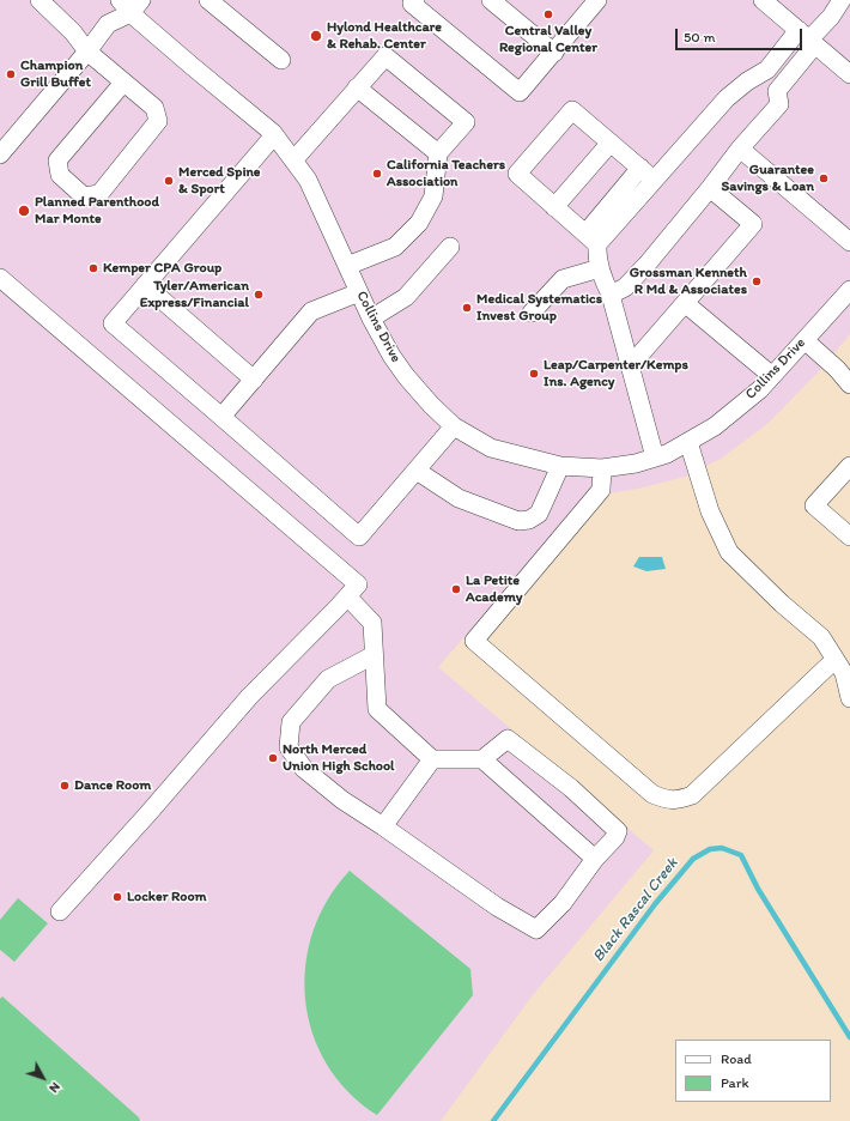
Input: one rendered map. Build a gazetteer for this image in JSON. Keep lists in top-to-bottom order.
{
  "streets": {
    "street": ["Collins Drive"]
  },
  "water": ["Black Rascal Creek"],
  "places": [
    "Central Valley Regional Center",
    "Hylond Healthcare & Rehab. Center",
    "Champion Grill Buffet",
    "California Teachers Association",
    "Guarantee Savings & Loan",
    "Merced Spine & Sport",
    "Planned Parenthood Mar Monte",
    "Kemper CPA Group",
    "Grossman Kenneth R Md & Associates",
    "Tyler/American Express/Financial",
    "Medical Systematics Invest Group",
    "Leap/Carpenter/Kemps Ins. Agency",
    "La Petite Academy",
    "North Merced Union High School",
    "Dance Room",
    "Locker Room"
  ],
  "legend": ["Road", "Park"],
  "scale_bar": "50 m",
  "north": "bottom right"
}
